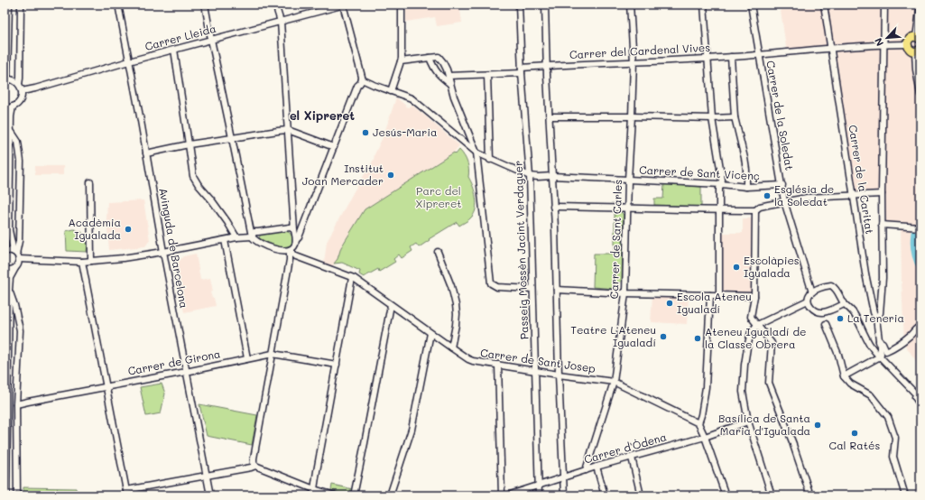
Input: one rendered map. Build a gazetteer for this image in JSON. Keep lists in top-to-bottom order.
{
  "streets": {
    "street": [
      "Carrer Lleida",
      "Carrer del Cardenal Vives",
      "Carrer de la Soledat",
      "Carrer de Sant Vicenç",
      "Carrer de la Caritat",
      "Carrer de Sant Carles",
      "Avinguda de Barcelona",
      "Passeig Mossèn Jacint Verdaguer",
      "Carrer de Sant Josep",
      "Carrer de Girona",
      "Carrer d'Òdena"
    ]
  },
  "crossings": [
    ["Carrer Lleida", "Avinguda de Barcelona"],
    ["Carrer del Cardenal Vives", "Carrer de la Soledat"],
    ["Carrer del Cardenal Vives", "Carrer de la Caritat"],
    ["Carrer del Cardenal Vives", "Carrer de Sant Carles"],
    ["Carrer del Cardenal Vives", "Passeig Mossèn Jacint Verdaguer"],
    ["Carrer de la Soledat", "Carrer de Sant Vicenç"],
    ["Carrer de Sant Vicenç", "Carrer de Sant Carles"],
    ["Carrer de Sant Vicenç", "Passeig Mossèn Jacint Verdaguer"],
    ["Carrer de Sant Carles", "Carrer de Sant Josep"],
    ["Carrer de Sant Carles", "Carrer d'Òdena"],
    ["Avinguda de Barcelona", "Carrer de Girona"],
    ["Passeig Mossèn Jacint Verdaguer", "Carrer de Sant Josep"],
    ["Passeig Mossèn Jacint Verdaguer", "Carrer d'Òdena"]
  ],
  "districts": ["el Xipreret"],
  "parks": ["Parc del Xipreret"],
  "places": [
    "Jesús-Maria",
    "Institut Joan Mercader",
    "Església de la Soledat",
    "Acadèmia Igualada",
    "Escolàpies Igualada",
    "Escola Ateneu Igualadí",
    "La Teneria",
    "Teatre L'Ateneu Igualadí",
    "Ateneu Igualadí de la Classe Obrera",
    "Basílica de Santa Maria d'Igualada",
    "Cal Ratés"
  ],
  "north": "bottom left"
}
